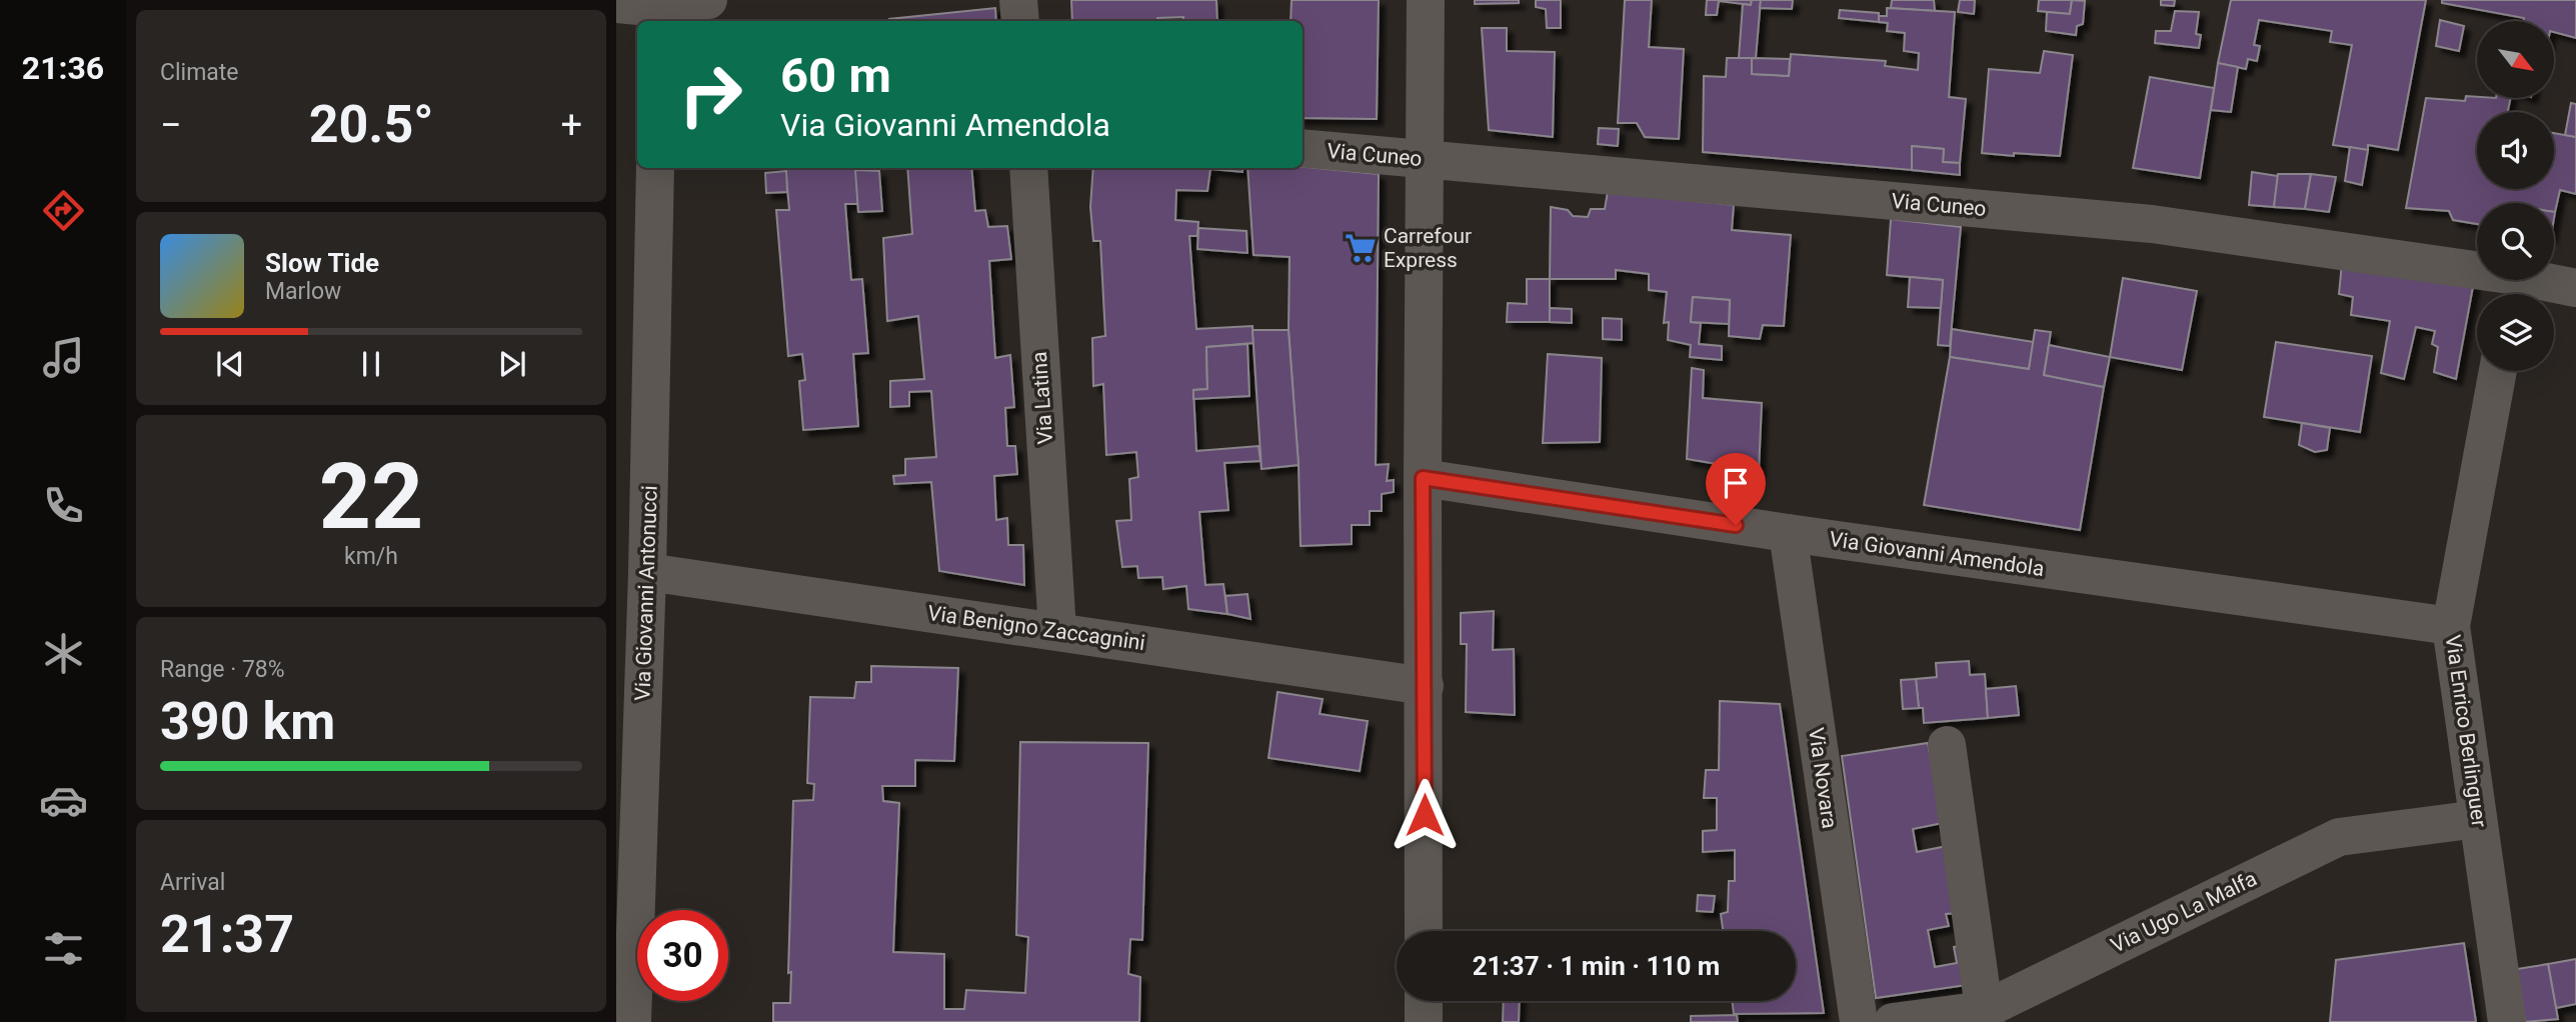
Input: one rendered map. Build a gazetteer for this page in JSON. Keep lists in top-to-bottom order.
{
  "streets": {
    "street": [
      "Via Cuneo",
      "Via Latina",
      "Via Giovanni Amendola",
      "Via Giovanni Antonucci",
      "Via Benigno Zaccagnini",
      "Via Enrico Berlinguer",
      "Via Novara",
      "Via Ugo La Malfa"
    ]
  },
  "crossings": [
    ["Via Latina", "Via Benigno Zaccagnini"],
    ["Via Giovanni Amendola", "Via Enrico Berlinguer"],
    ["Via Giovanni Amendola", "Via Novara"],
    ["Via Giovanni Antonucci", "Via Benigno Zaccagnini"],
    ["Via Enrico Berlinguer", "Via Ugo La Malfa"]
  ],
  "places": {
    "supermarket": ["Carrefour Express"]
  },
  "north": "bottom right",
  "page": {
    "tabs": "21:36",
    "tile": [
      "Climate",
      ["22", "km/h"],
      ["Range · 78%", "390 km"],
      ["Arrival", "21:37"]
    ],
    "turn": ["60 m", "Via Giovanni Amendola"],
    "heat": ["−", "20.5°", "+"],
    "song": ["Slow Tide", "Marlow"],
    "limit": "30",
    "trip": "21:37 · 1 min · 110 m"
  }
}
